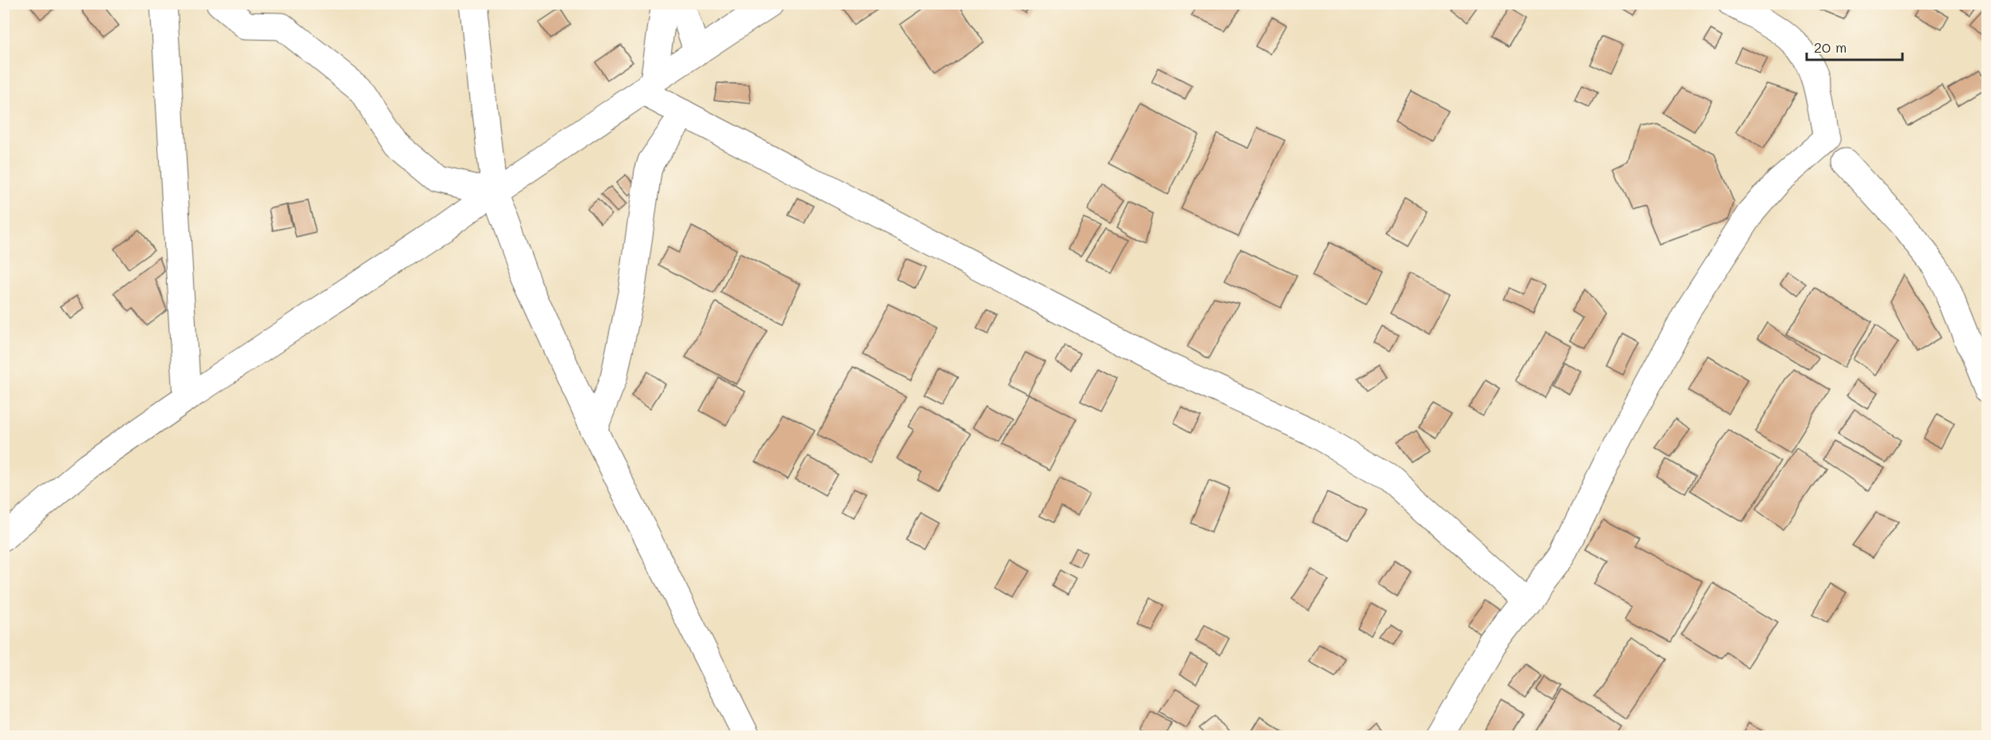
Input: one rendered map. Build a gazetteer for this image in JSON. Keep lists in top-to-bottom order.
{
  "scale_bar": "20 m"
}
